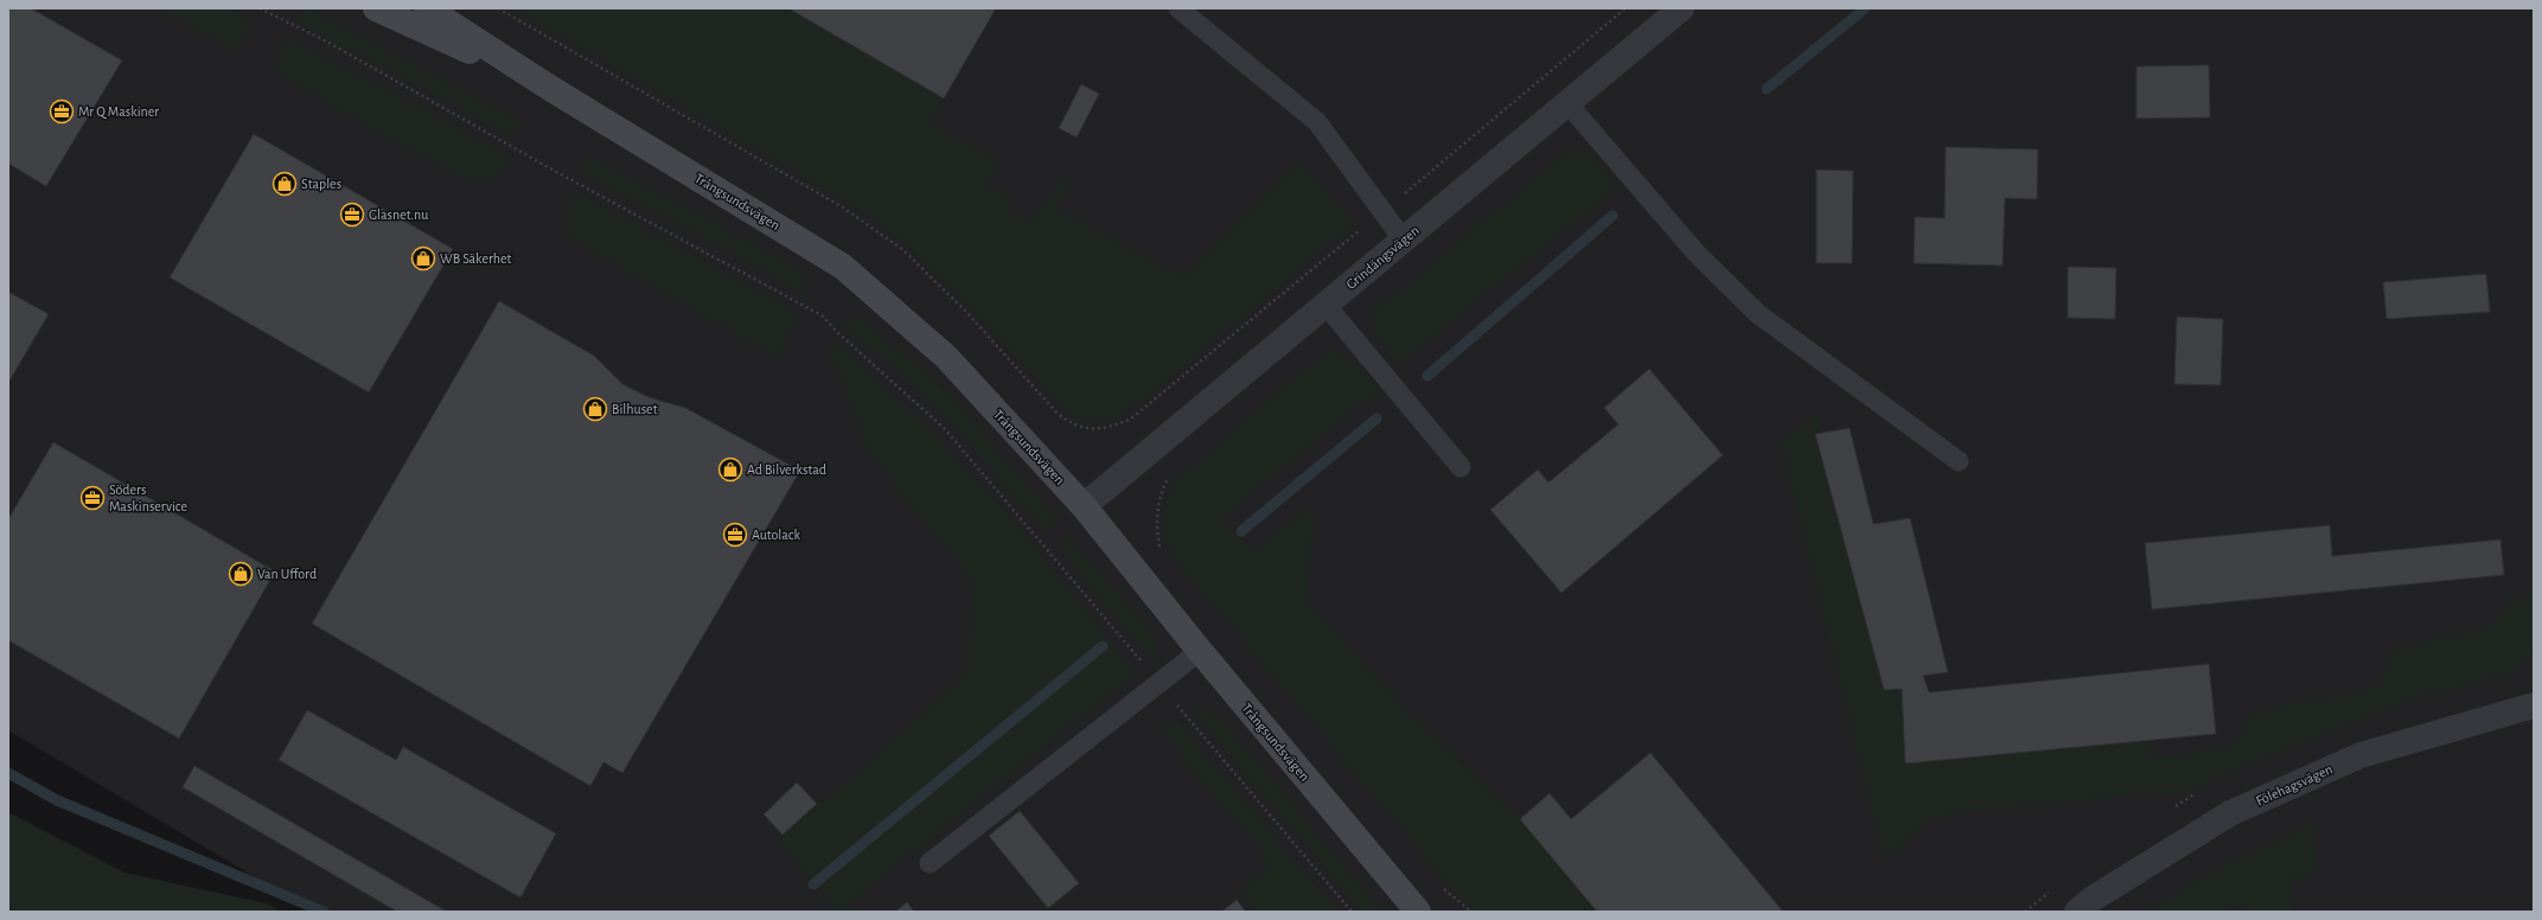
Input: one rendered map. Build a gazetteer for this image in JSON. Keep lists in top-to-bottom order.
{
  "streets": {
    "main road": ["Trångsundsvägen"],
    "street": ["Grindängsvägen", "Fölehagsvägen"]
  },
  "crossings": [
    ["Trångsundsvägen", "Grindängsvägen"]
  ],
  "places": {
    "office": [
      "Mr Q Maskiner",
      "Glasnet.nu",
      "Söders Maskinservice",
      "Autolack"
    ],
    "shop": [
      "Staples",
      "WB Säkerhet",
      "Bilhuset",
      "Ad Bilverkstad",
      "Van Ufford"
    ]
  }
}
